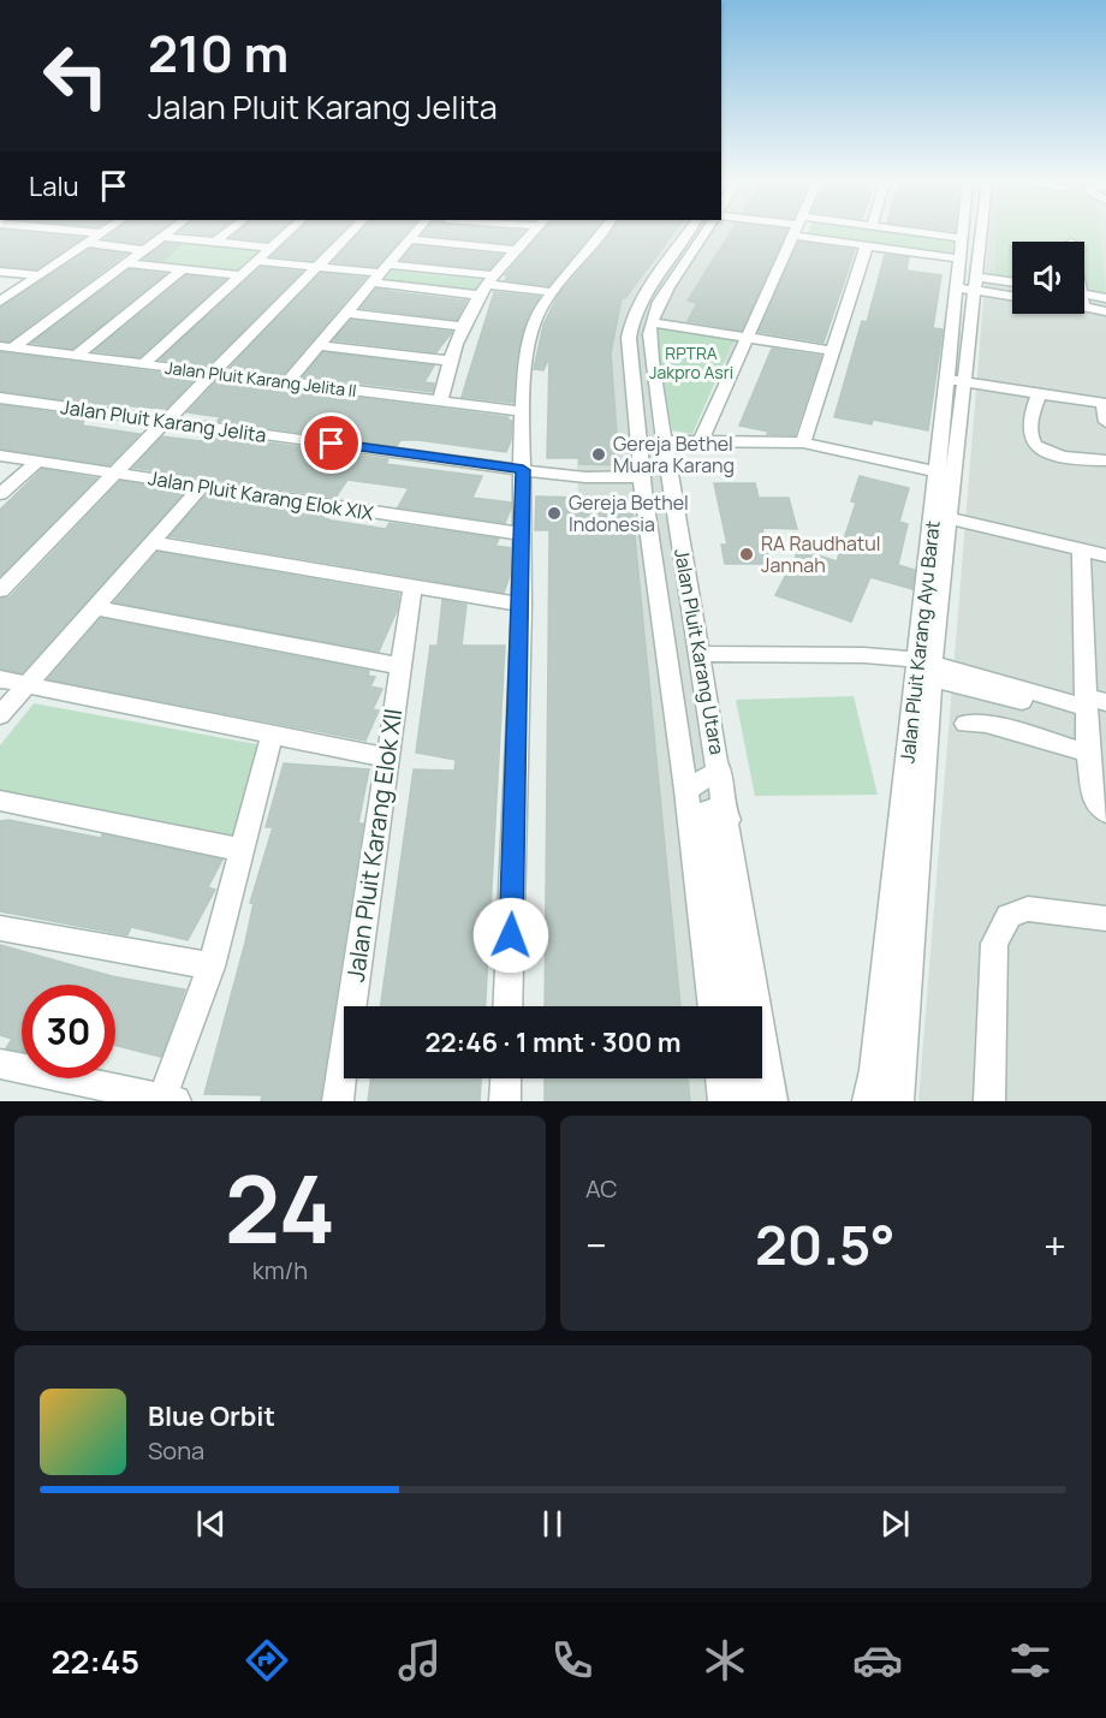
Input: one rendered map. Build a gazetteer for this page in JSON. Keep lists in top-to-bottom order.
{
  "streets": {
    "street": [
      "Jalan Pluit Karang Jelita II",
      "Jalan Pluit Karang Jelita",
      "Jalan Pluit Karang Elok XIX",
      "Jalan Pluit Karang Ayu Barat",
      "Jalan Pluit Karang Utara",
      "Jalan Pluit Karang Elok XII"
    ]
  },
  "crossings": [
    ["Jalan Pluit Karang Jelita", "Jalan Pluit Karang Utara"]
  ],
  "parks": ["RPTRA Jakpro Asri"],
  "places": ["Gereja Bethel Muara Karang", "Gereja Bethel Indonesia", "RA Raudhatul Jannah"],
  "page": {
    "turn": ["210 m", "Jalan Pluit Karang Jelita"],
    "then": "Lalu",
    "limit": "30",
    "trip": "22:46 · 1 mnt · 300 m",
    "tile": [
      ["24", "km/h"],
      "AC"
    ],
    "heat": ["−", "20.5°", "+"],
    "song": ["Blue Orbit", "Sona"],
    "tabs": "22:45"
  }
}
